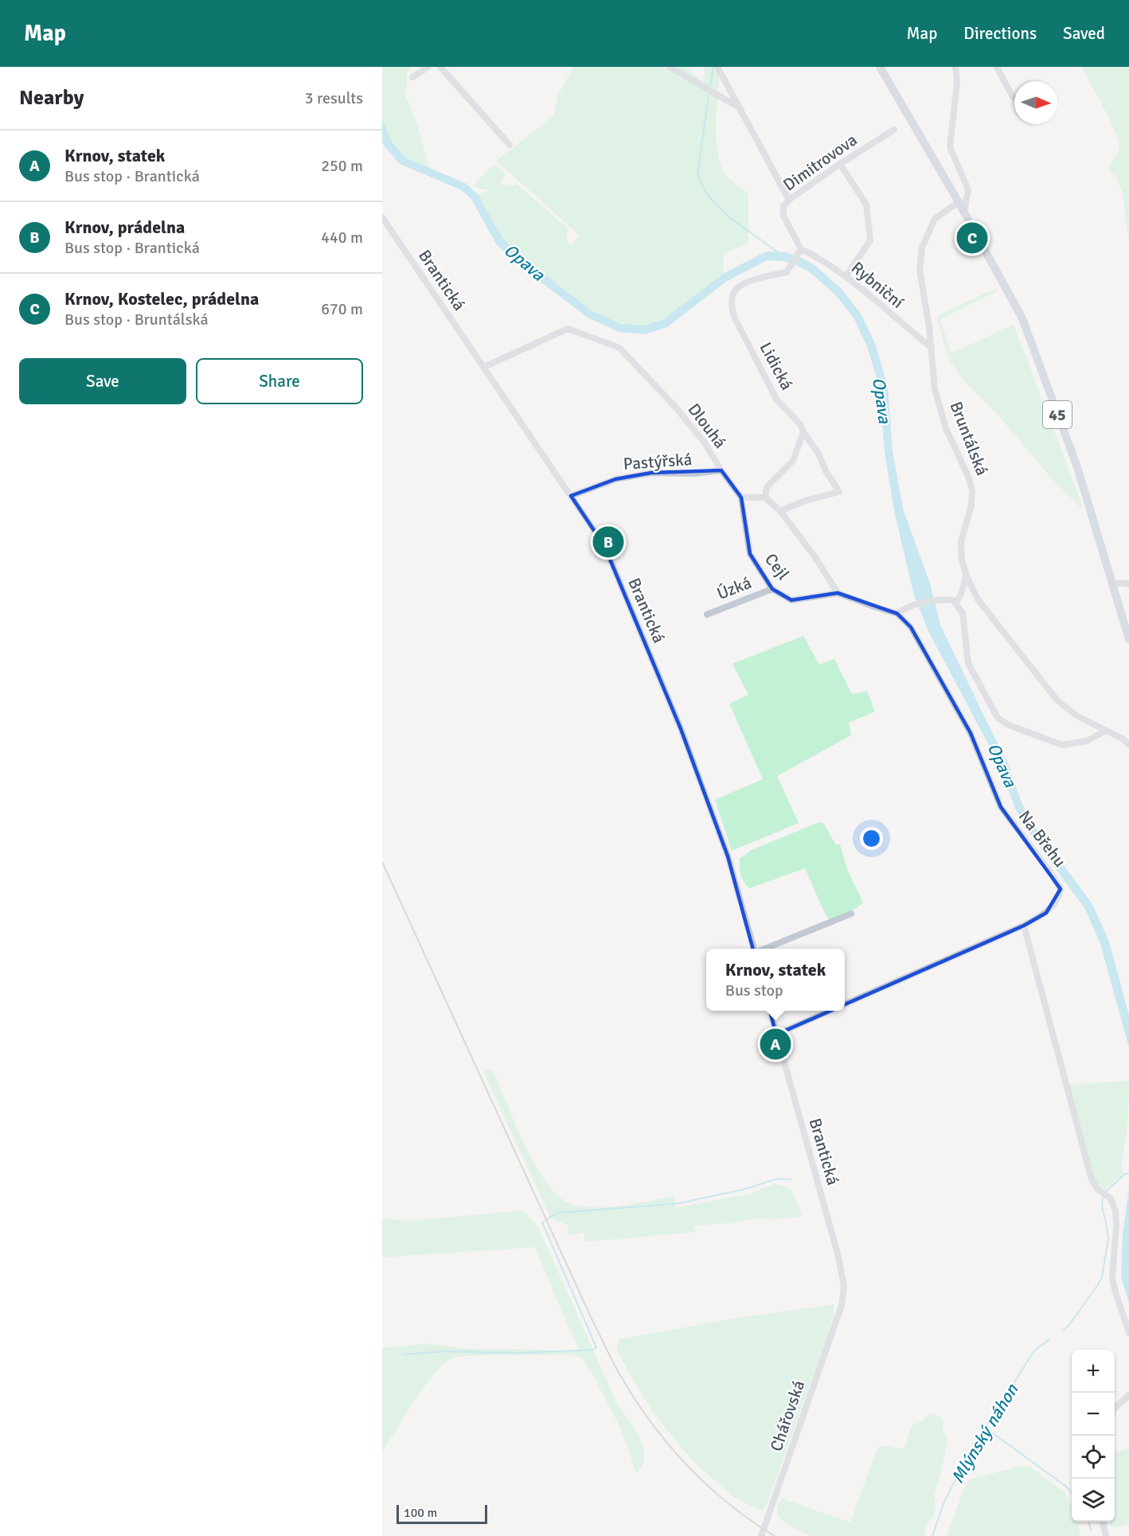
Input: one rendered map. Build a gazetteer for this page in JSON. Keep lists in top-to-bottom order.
{
  "streets": {
    "main road": ["45"],
    "street": [
      "Dimitrovova",
      "Brantická",
      "Rybniční",
      "Lidická",
      "Dlouhá",
      "Bruntálská",
      "Pastýřská",
      "Cejl",
      "Úzká",
      "Na Břehu",
      "Chářovská"
    ]
  },
  "crossings": [
    ["Dimitrovova", "Rybniční"],
    ["Dimitrovova", "Lidická"],
    ["Brantická", "Dlouhá"],
    ["Brantická", "Pastýřská"],
    ["Brantická", "Chářovská"],
    ["Rybniční", "Lidická"],
    ["Rybniční", "Bruntálská"],
    ["45", "Bruntálská"],
    ["Dlouhá", "Pastýřská"],
    ["Dlouhá", "Cejl"],
    ["Cejl", "Úzká"]
  ],
  "water": ["Opava", "Mlýnský náhon"],
  "scale_bar": "100 m",
  "north": "right",
  "page": {
    "header": "Map",
    "nav": ["Map", "Directions", "Saved"],
    "heading": ["Nearby", "3 results"],
    "list": [
      {
        "mark": "A",
        "name": "Krnov, statek",
        "note": "Bus stop · Brantická",
        "value": "250 m"
      },
      {
        "mark": "B",
        "name": "Krnov, prádelna",
        "note": "Bus stop · Brantická",
        "value": "440 m"
      },
      {
        "mark": "C",
        "name": "Krnov, Kostelec, prádelna",
        "note": "Bus stop · Bruntálská",
        "value": "670 m"
      }
    ],
    "pins": ["C", "B", "A"],
    "buttons": ["Save", "Share"],
    "popup": ["Krnov, statek", "Bus stop"],
    "map_buttons": ["+", "−"],
    "scale": "100 m"
  }
}
